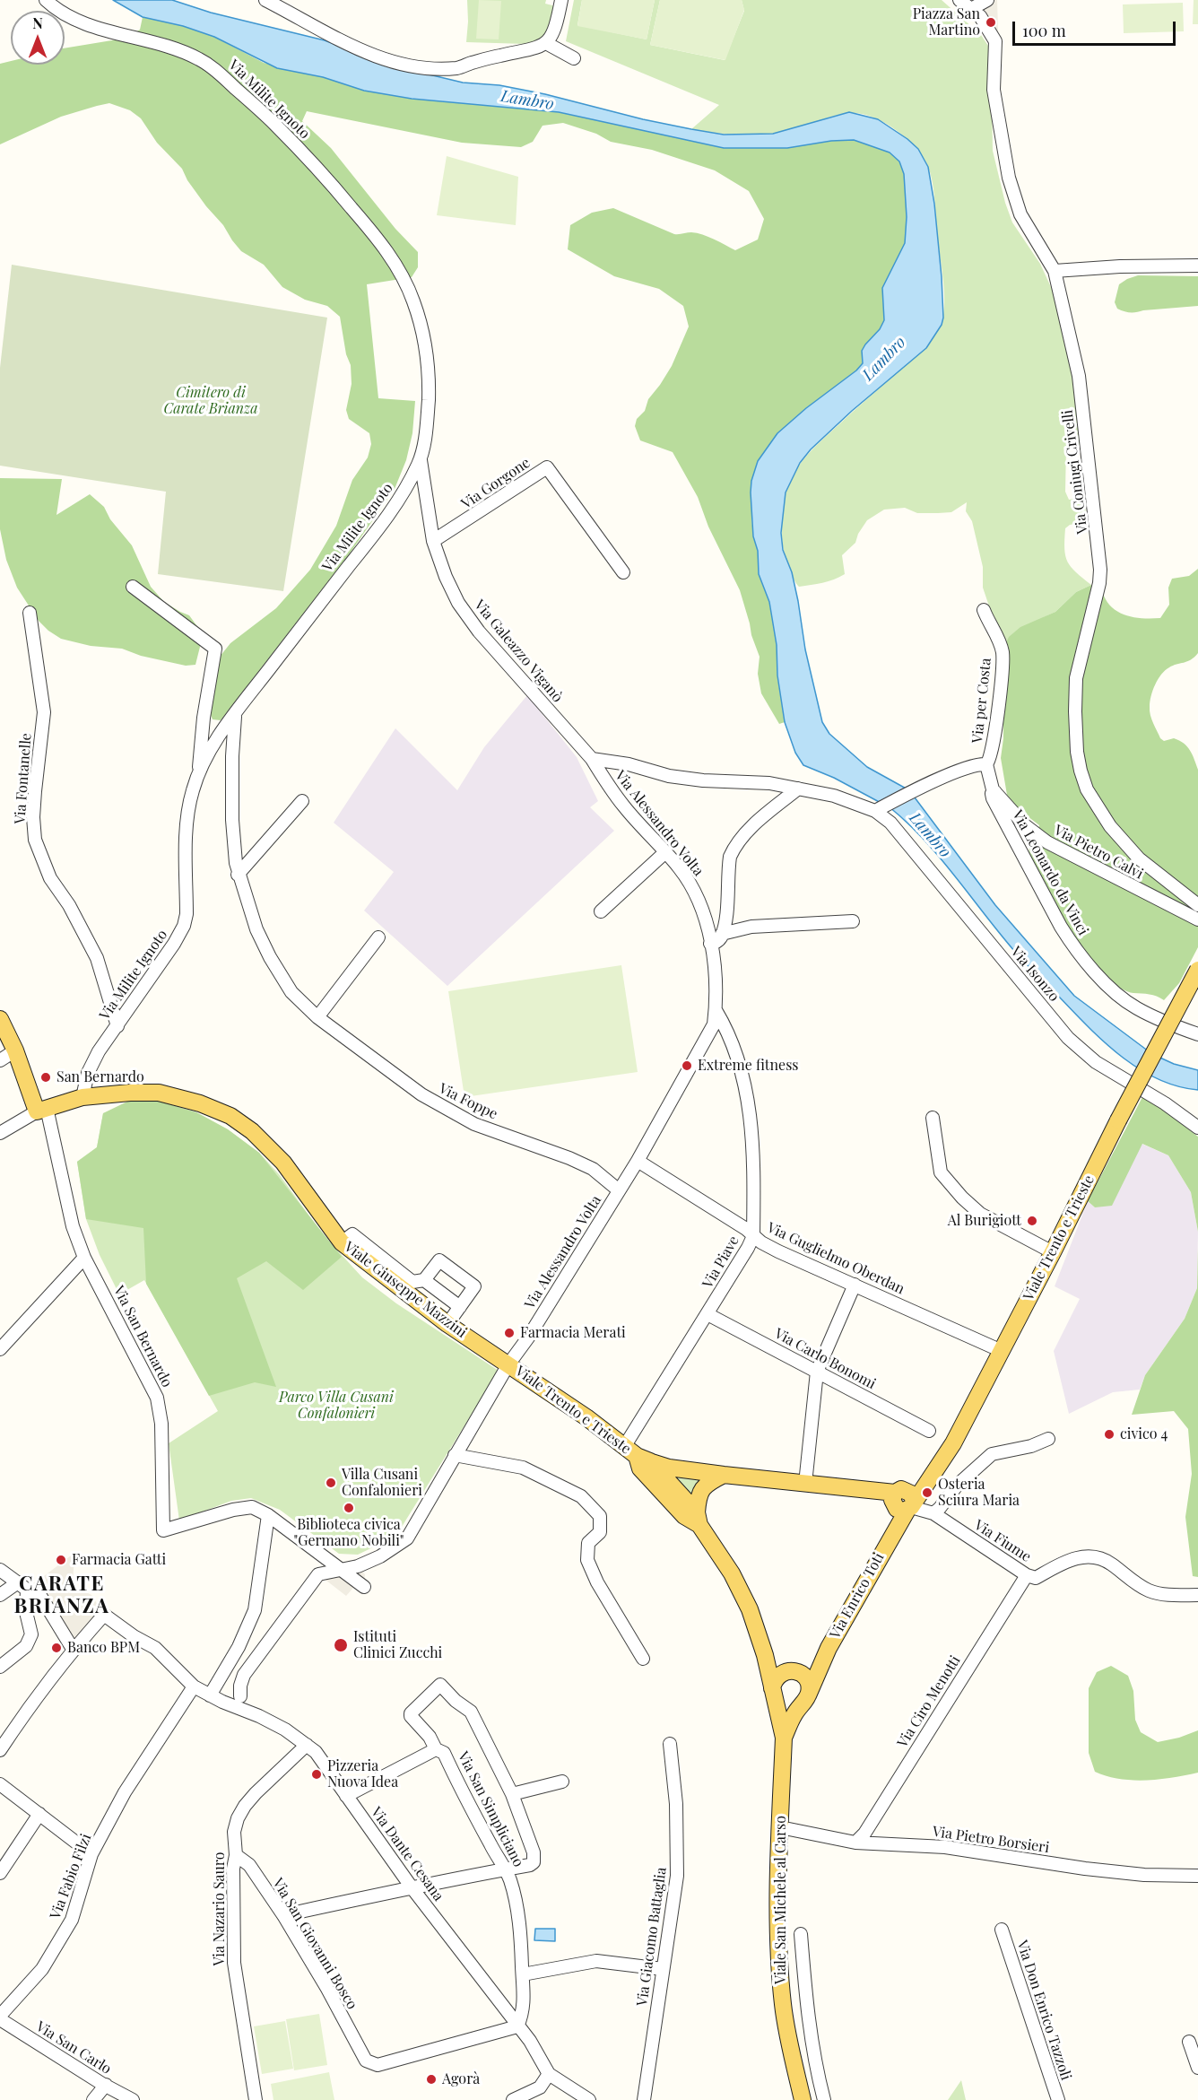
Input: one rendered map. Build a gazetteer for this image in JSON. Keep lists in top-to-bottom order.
{
  "streets": {
    "main road": [
      "Viale Trento e Trieste",
      "Viale Giuseppe Mazzini",
      "Via Enrico Toti",
      "Viale San Michele al Carso"
    ],
    "street": [
      "Via Milite Ignoto",
      "Via Coniugi Crivelli",
      "Via Gorgone",
      "Via Galeazzo Viganò",
      "Via per Costa",
      "Via Fontanelle",
      "Via Alessandro Volta",
      "Via Pietro Calvi",
      "Via Leonardo da Vinci",
      "Via Isonzo",
      "Via Foppe",
      "Via Guglielmo Oberdan",
      "Via Piave",
      "Via San Bernardo",
      "Via Carlo Bonomi",
      "Via Fiume",
      "Via Ciro Menotti",
      "Via San Simpliciano",
      "Via Pietro Borsieri",
      "Via Dante Cesana",
      "Via Fabio Filzi",
      "Via Nazario Sauro",
      "Via Giacomo Battaglia",
      "Via San Giovanni Bosco",
      "Via Don Enrico Tazzoli",
      "Via San Carlo"
    ]
  },
  "crossings": [
    ["Via Milite Ignoto", "Via Galeazzo Viganò"],
    ["Via Milite Ignoto", "Via Fontanelle"],
    ["Via Milite Ignoto", "Via Foppe"],
    ["Via Milite Ignoto", "Viale Giuseppe Mazzini"],
    ["Via Gorgone", "Via Galeazzo Viganò"],
    ["Via Galeazzo Viganò", "Via Alessandro Volta"],
    ["Via per Costa", "Via Pietro Calvi"],
    ["Via Alessandro Volta", "Via Isonzo"],
    ["Via Alessandro Volta", "Via Foppe"],
    ["Via Alessandro Volta", "Viale Trento e Trieste"],
    ["Via Alessandro Volta", "Via Guglielmo Oberdan"],
    ["Via Alessandro Volta", "Via Piave"],
    ["Via Alessandro Volta", "Viale Giuseppe Mazzini"],
    ["Via Alessandro Volta", "Via Dante Cesana"],
    ["Via Pietro Calvi", "Via Leonardo da Vinci"],
    ["Viale Trento e Trieste", "Via Guglielmo Oberdan"],
    ["Viale Trento e Trieste", "Via Piave"],
    ["Viale Trento e Trieste", "Viale Giuseppe Mazzini"],
    ["Viale Trento e Trieste", "Via Fiume"],
    ["Viale Trento e Trieste", "Via Enrico Toti"],
    ["Viale Trento e Trieste", "Viale San Michele al Carso"],
    ["Via Guglielmo Oberdan", "Via Piave"],
    ["Via Piave", "Via Carlo Bonomi"],
    ["Viale Giuseppe Mazzini", "Via San Bernardo"],
    ["Via Fiume", "Via Enrico Toti"],
    ["Via Fiume", "Via Ciro Menotti"],
    ["Via Enrico Toti", "Viale San Michele al Carso"],
    ["Via Ciro Menotti", "Via Pietro Borsieri"],
    ["Via San Simpliciano", "Via Dante Cesana"],
    ["Via San Simpliciano", "Via San Giovanni Bosco"],
    ["Via Pietro Borsieri", "Viale San Michele al Carso"],
    ["Via Dante Cesana", "Via Fabio Filzi"],
    ["Via Dante Cesana", "Via Nazario Sauro"],
    ["Via Dante Cesana", "Via San Giovanni Bosco"],
    ["Via Fabio Filzi", "Via San Carlo"],
    ["Via Nazario Sauro", "Via San Giovanni Bosco"]
  ],
  "districts": ["CARATE BRIANZA"],
  "water": ["Lambro"],
  "parks": ["Cimitero di Carate Brianza", "Parco Villa Cusani Confalonieri"],
  "places": [
    "Piazza San Martino",
    "Extreme fitness",
    "San Bernardo",
    "Al Burigiott",
    "Farmacia Merati",
    "civico 4",
    "Villa Cusani Confalonieri",
    "Osteria Sciura Maria",
    "Biblioteca civica \"Germano Nobili\"",
    "Farmacia Gatti",
    "Istituti Clinici Zucchi",
    "Banco BPM",
    "Pizzeria Nuova Idea",
    "Agorà"
  ],
  "scale_bar": "100 m",
  "north": "top"
}
